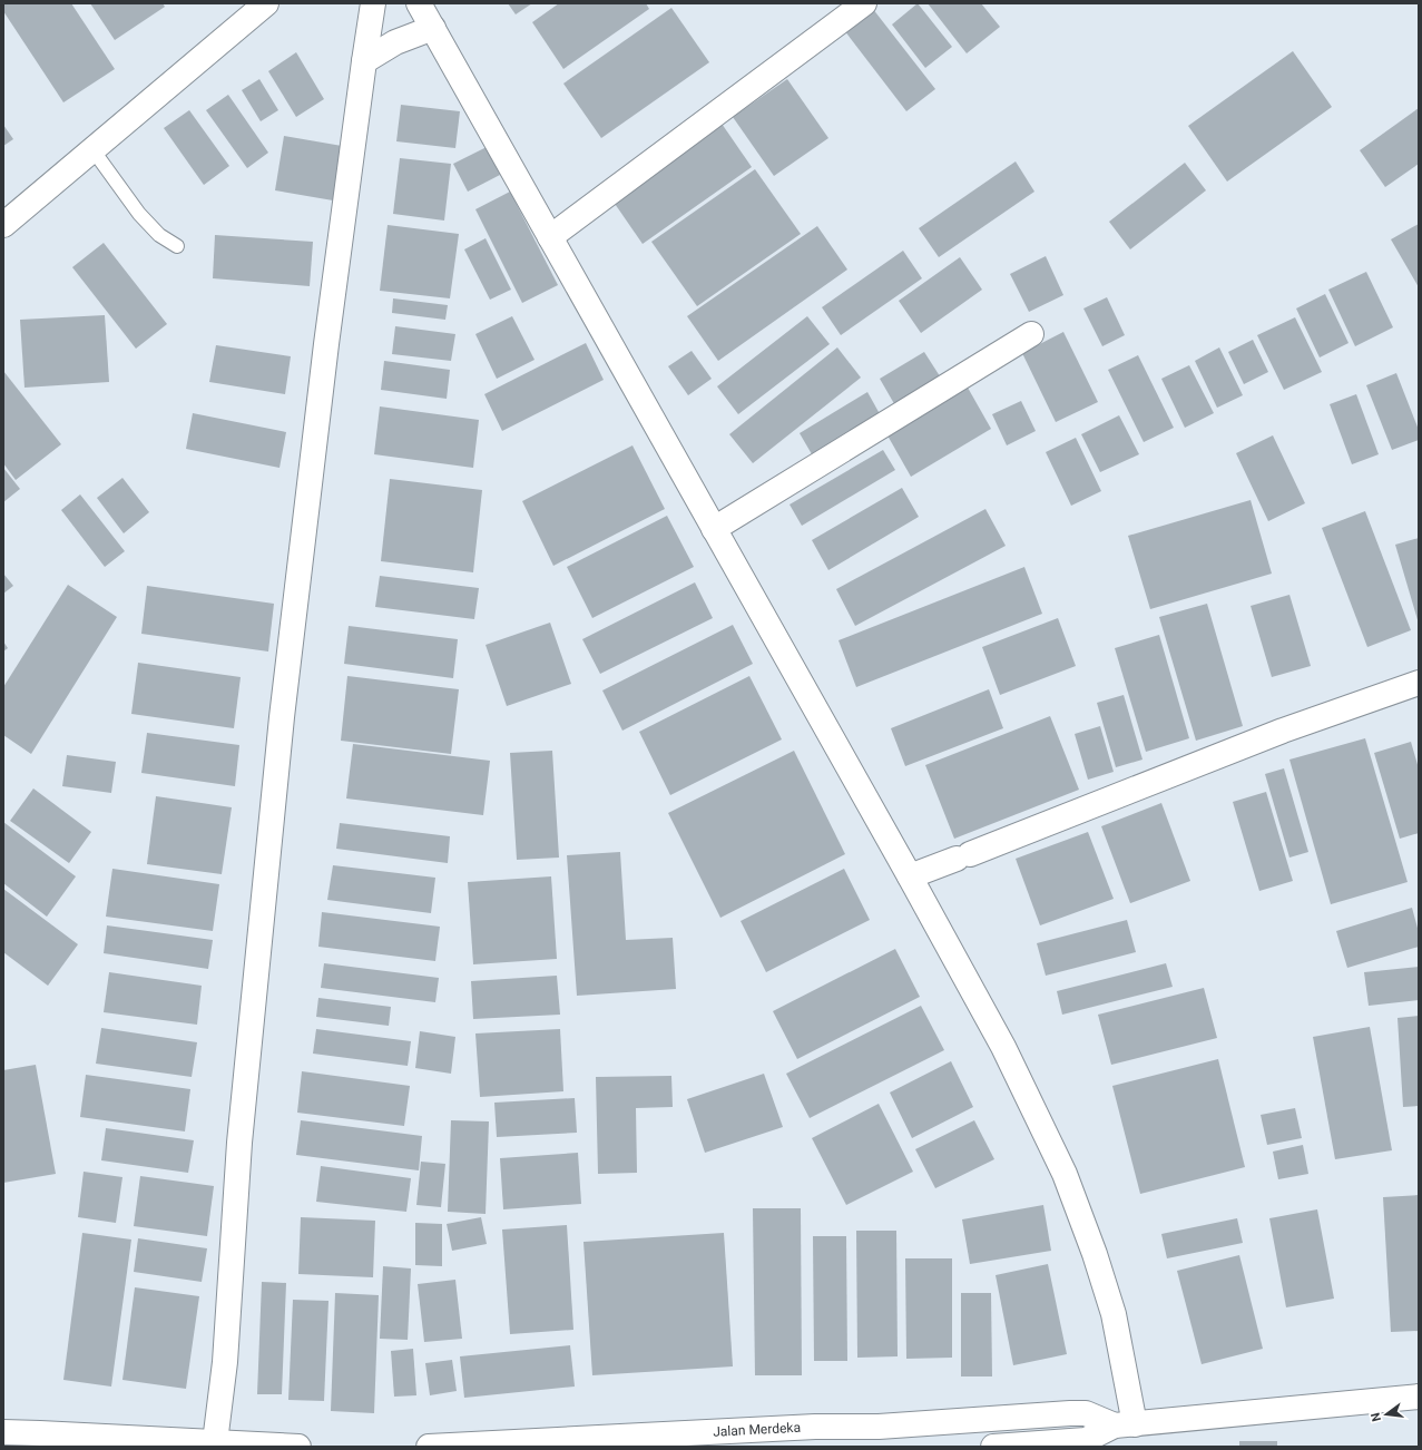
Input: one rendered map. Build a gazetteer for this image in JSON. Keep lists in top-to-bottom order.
{
  "streets": {
    "street": ["Jalan Merdeka"]
  },
  "north": "left"
}
